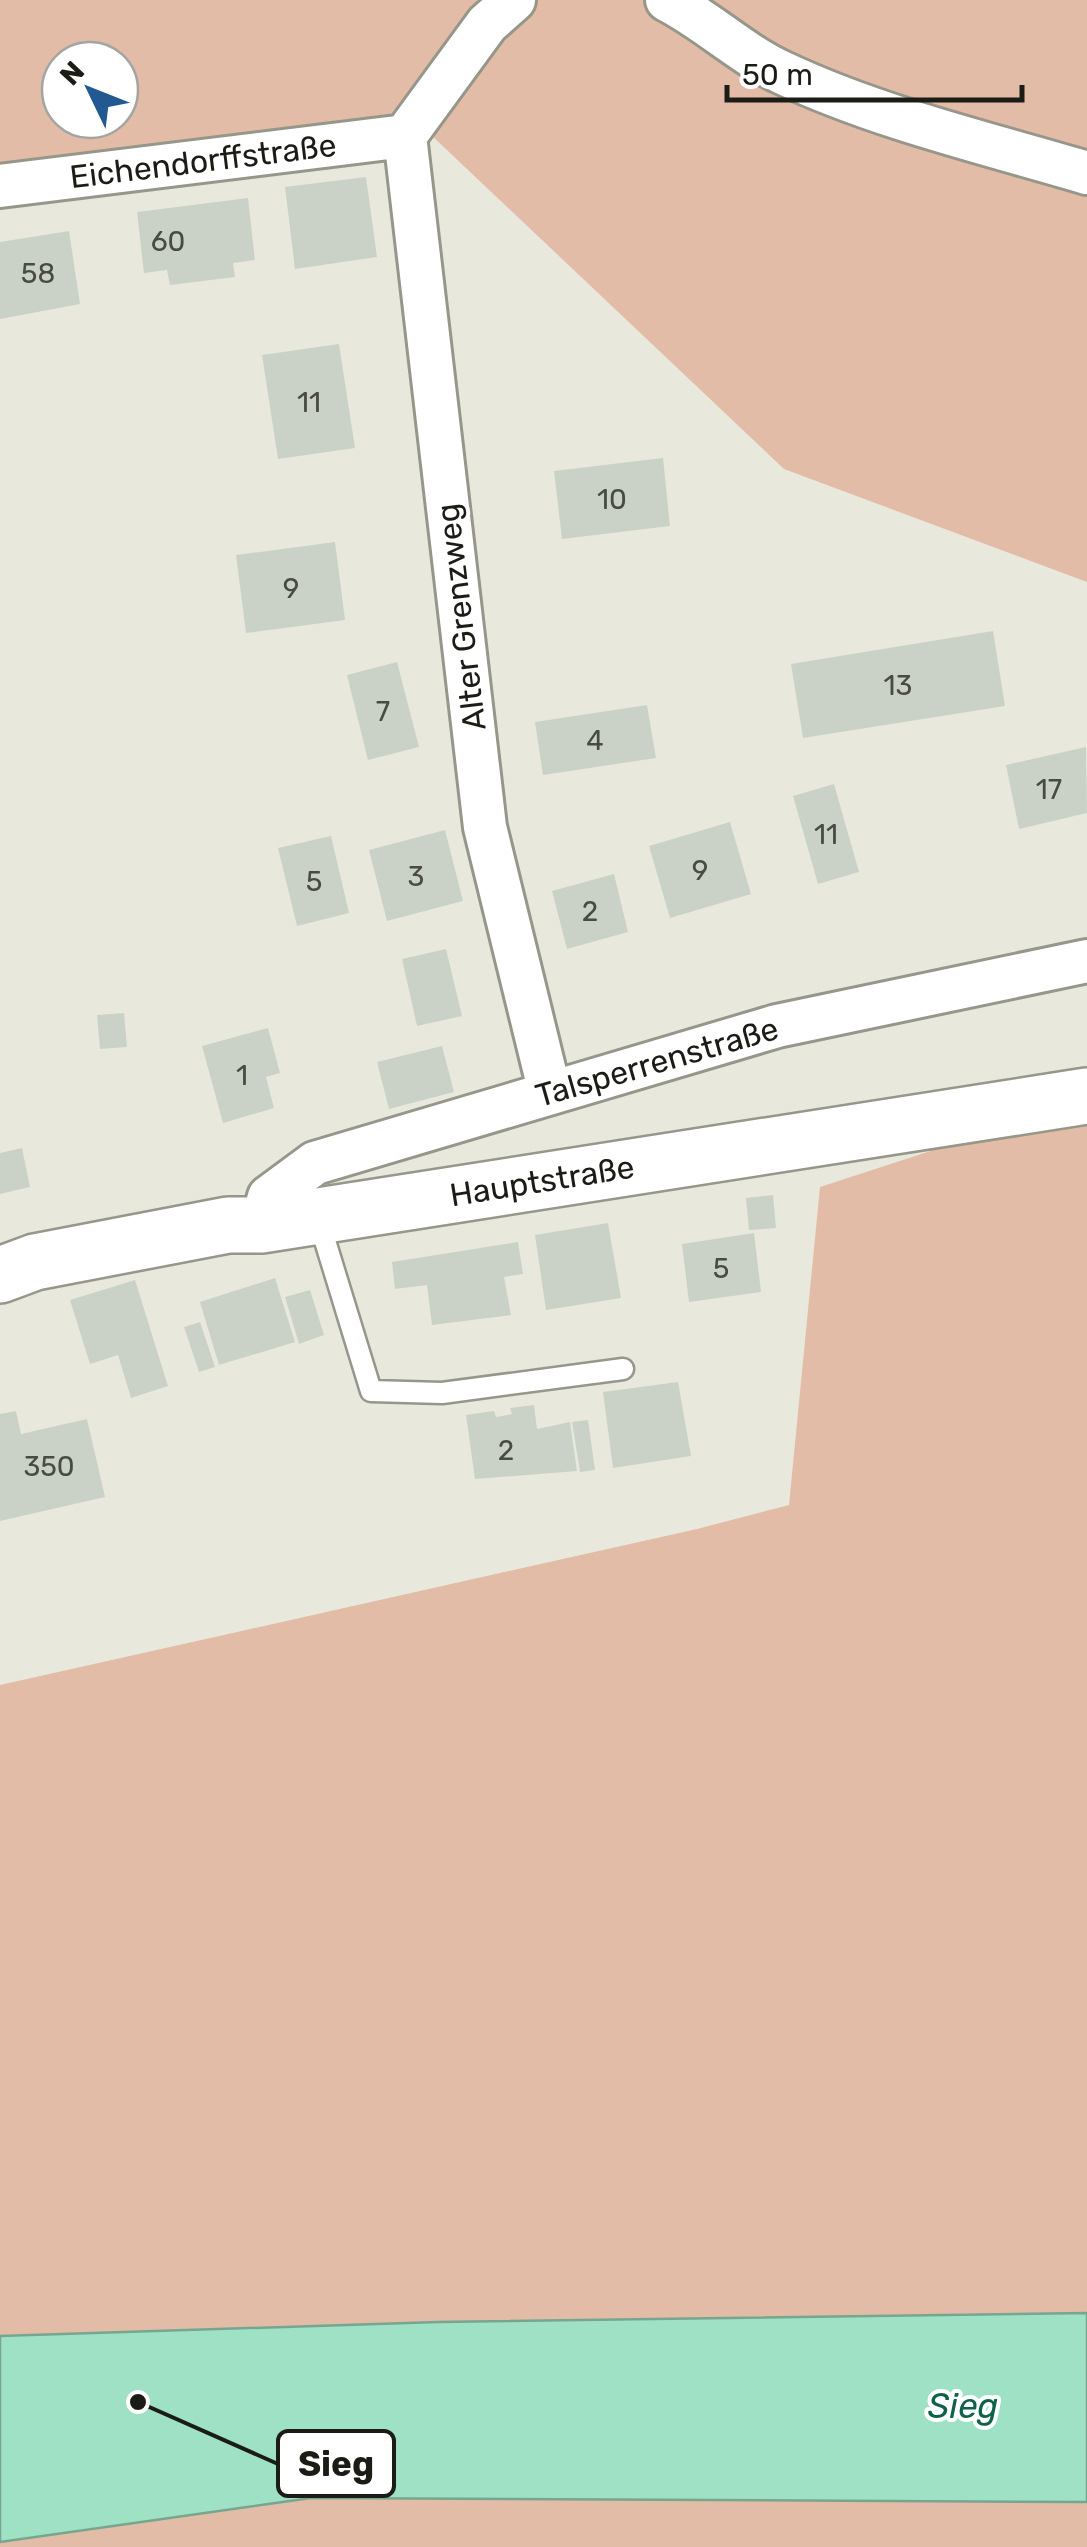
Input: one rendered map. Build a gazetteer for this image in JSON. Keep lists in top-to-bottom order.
{
  "streets": {
    "main road": ["Hauptstraße"],
    "street": ["Eichendorffstraße", "Alter Grenzweg", "Talsperrenstraße"]
  },
  "crossings": [
    ["Eichendorffstraße", "Alter Grenzweg"],
    ["Alter Grenzweg", "Talsperrenstraße"],
    ["Talsperrenstraße", "Hauptstraße"]
  ],
  "water": ["Sieg"],
  "places": ["Sieg"],
  "house_numbers": [
    "60",
    "58",
    "11",
    "10",
    "9",
    "13",
    "7",
    "4",
    "17",
    "11",
    "9",
    "3",
    "5",
    "2",
    "1",
    "5",
    "2",
    "350"
  ],
  "scale_bar": "50 m",
  "north": "top left"
}
